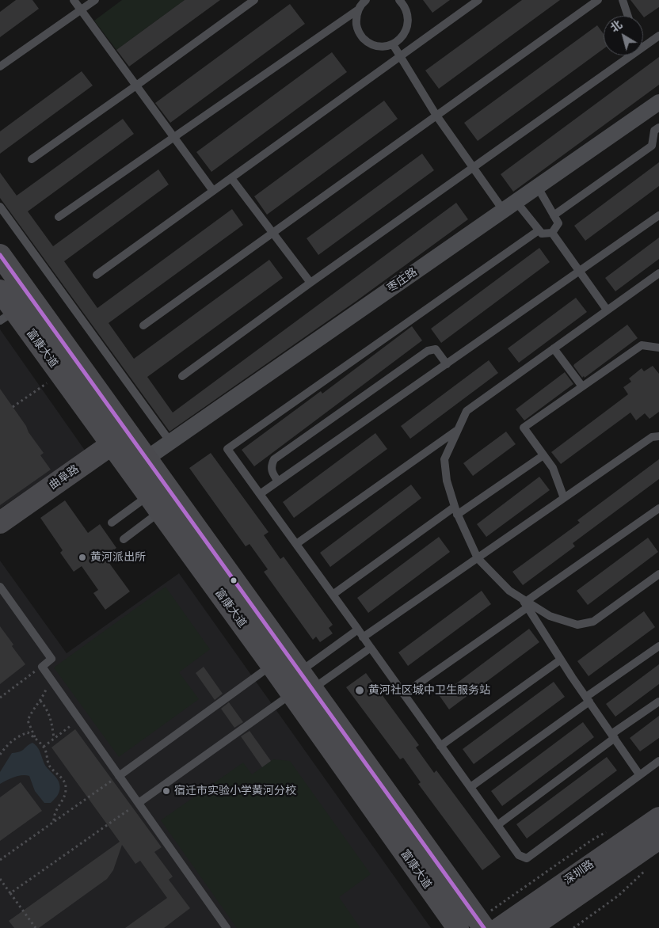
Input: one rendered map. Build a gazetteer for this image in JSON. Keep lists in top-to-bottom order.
{
  "streets": {
    "street": [
      "枣庄路",
      "富康大道",
      "曲阜路",
      "深圳路"
    ]
  },
  "crossings": [
    ["枣庄路", "富康大道"],
    ["富康大道", "曲阜路"]
  ],
  "places": ["黄河派出所", "黄河社区城中卫生服务站", "宿迁市实验小学黄河分校"],
  "north": "top left"
}
